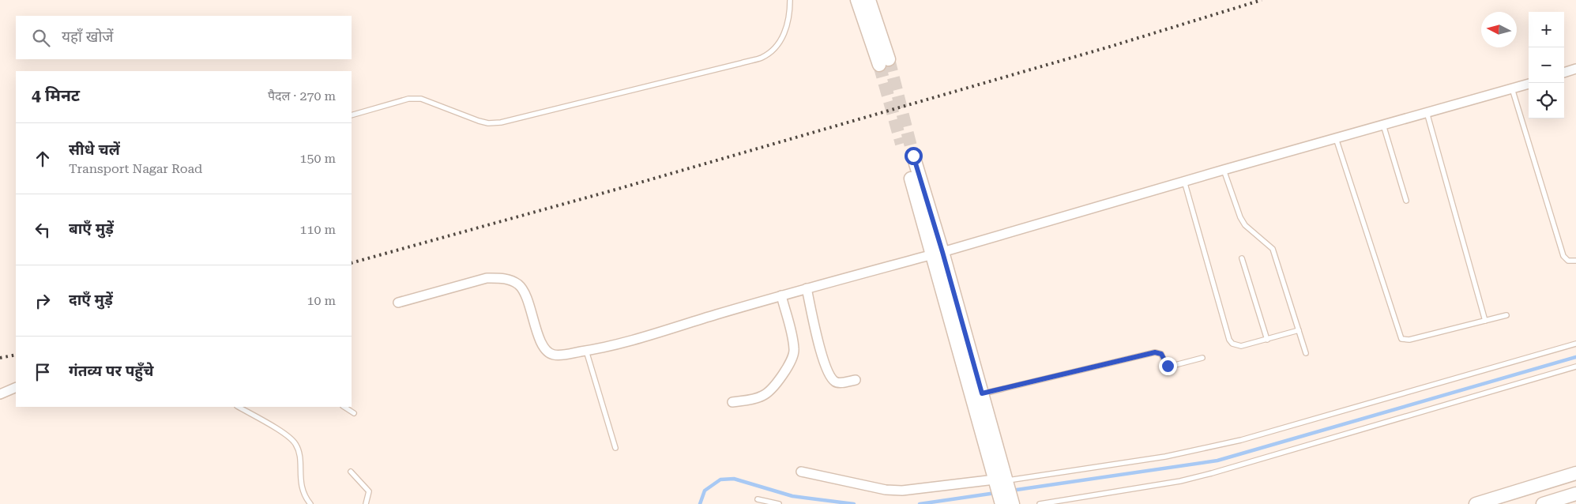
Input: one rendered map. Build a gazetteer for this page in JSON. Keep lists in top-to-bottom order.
{
  "north": "left",
  "page": {
    "map_buttons": ["+", "−"],
    "search": "यहाँ खोजें",
    "heading": ["4 मिनट", "पैदल · 270 m"],
    "list": [
      ["सीधे चलें", "Transport Nagar Road", "150 m"],
      ["बाएँ मुड़ें", "110 m"],
      ["दाएँ मुड़ें", "10 m"],
      "गंतव्य पर पहुँचे"
    ]
  }
}
